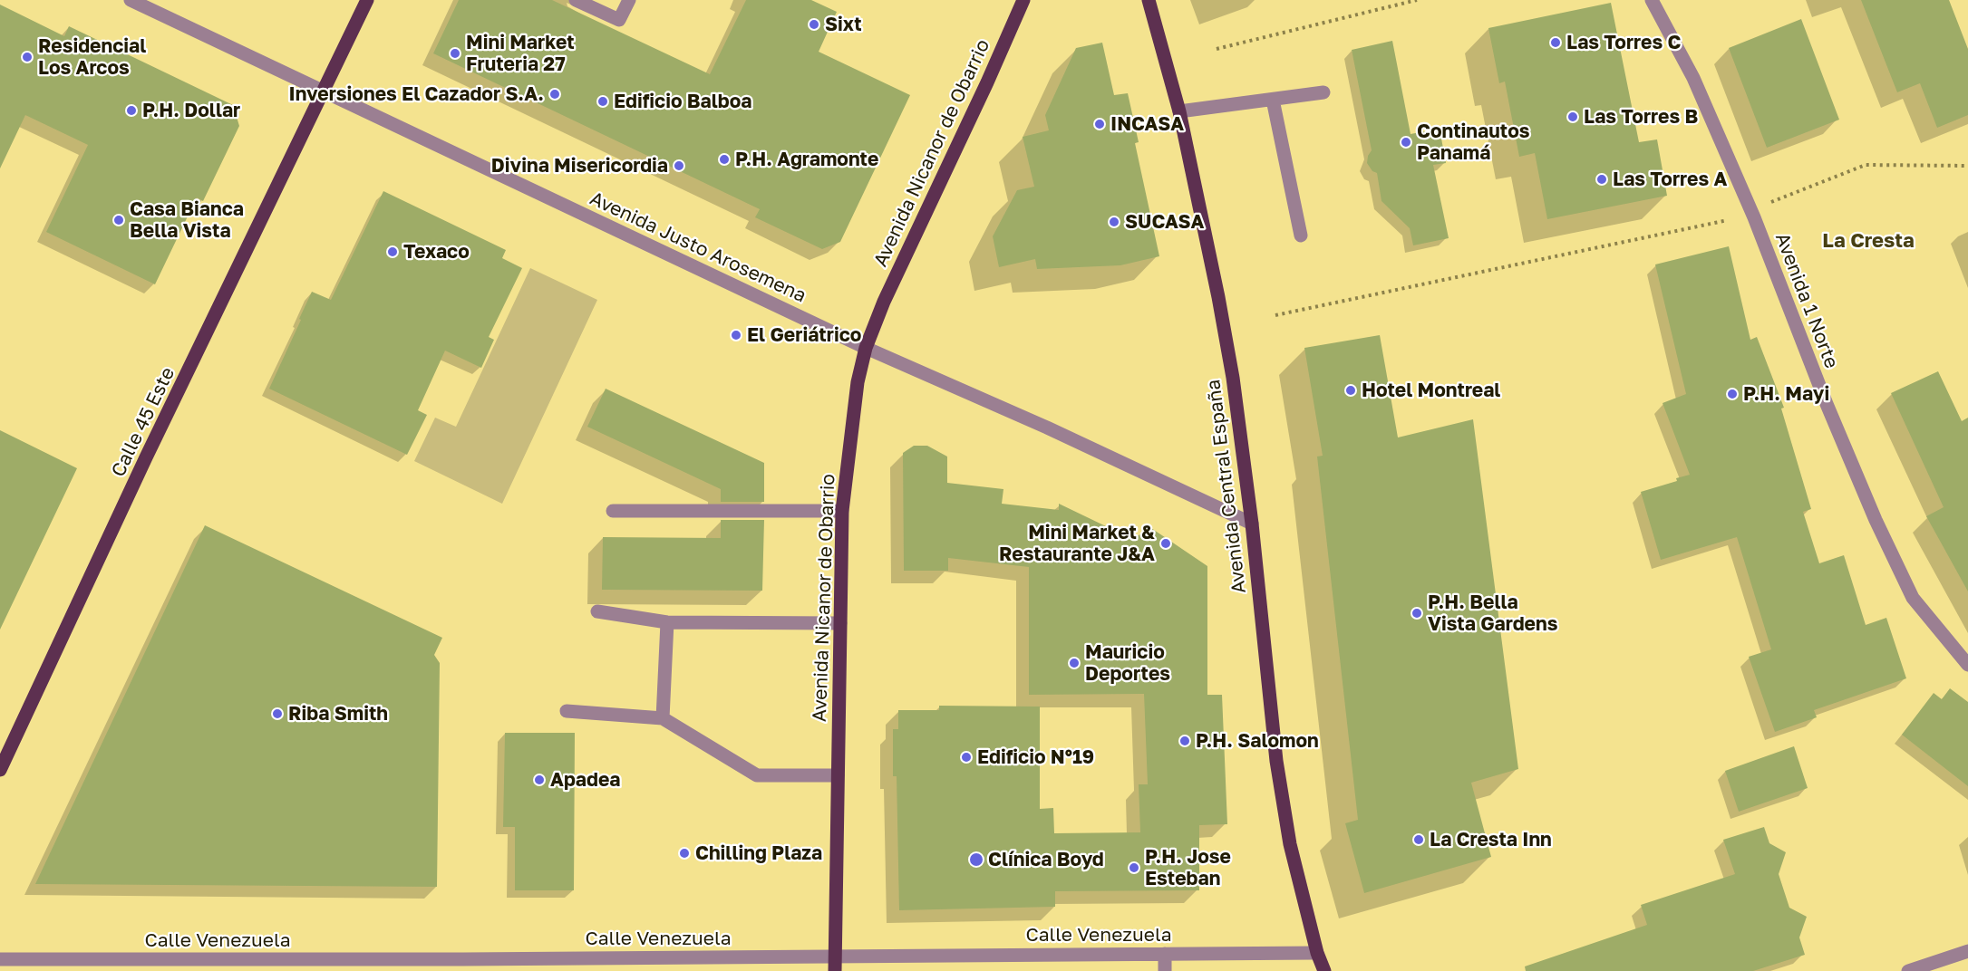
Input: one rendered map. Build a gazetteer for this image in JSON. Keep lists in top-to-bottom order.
{
  "streets": {
    "main road": ["Avenida Nicanor de Obarrio", "Calle 45 Este", "Avenida Central España"],
    "street": ["Avenida Justo Arosemena", "Avenida 1 Norte", "Calle Venezuela"]
  },
  "crossings": [
    ["Avenida Nicanor de Obarrio", "Avenida Justo Arosemena"],
    ["Avenida Nicanor de Obarrio", "Calle Venezuela"],
    ["Avenida Justo Arosemena", "Calle 45 Este"],
    ["Avenida Justo Arosemena", "Avenida Central España"],
    ["Avenida Central España", "Calle Venezuela"]
  ],
  "districts": ["La Cresta"],
  "places": [
    "Sixt",
    "Las Torres C",
    "Mini Market Fruteria 27",
    "Residencial Los Arcos",
    "Inversiones El Cazador S.A.",
    "Edificio Balboa",
    "P.H. Dollar",
    "Las Torres B",
    "INCASA",
    "Continautos Panamá",
    "P.H. Agramonte",
    "Divina Misericordia",
    "Las Torres A",
    "Casa Bianca Bella Vista",
    "SUCASA",
    "Texaco",
    "El Geriátrico",
    "Hotel Montreal",
    "P.H. Mayi",
    "Mini Market & Restaurante J&A",
    "P.H. Bella Vista Gardens",
    "Mauricio Deportes",
    "Riba Smith",
    "P.H. Salomon",
    "Edificio N°19",
    "Apadea",
    "La Cresta Inn",
    "Chilling Plaza",
    "Clínica Boyd",
    "P.H. Jose Esteban"
  ]
}
